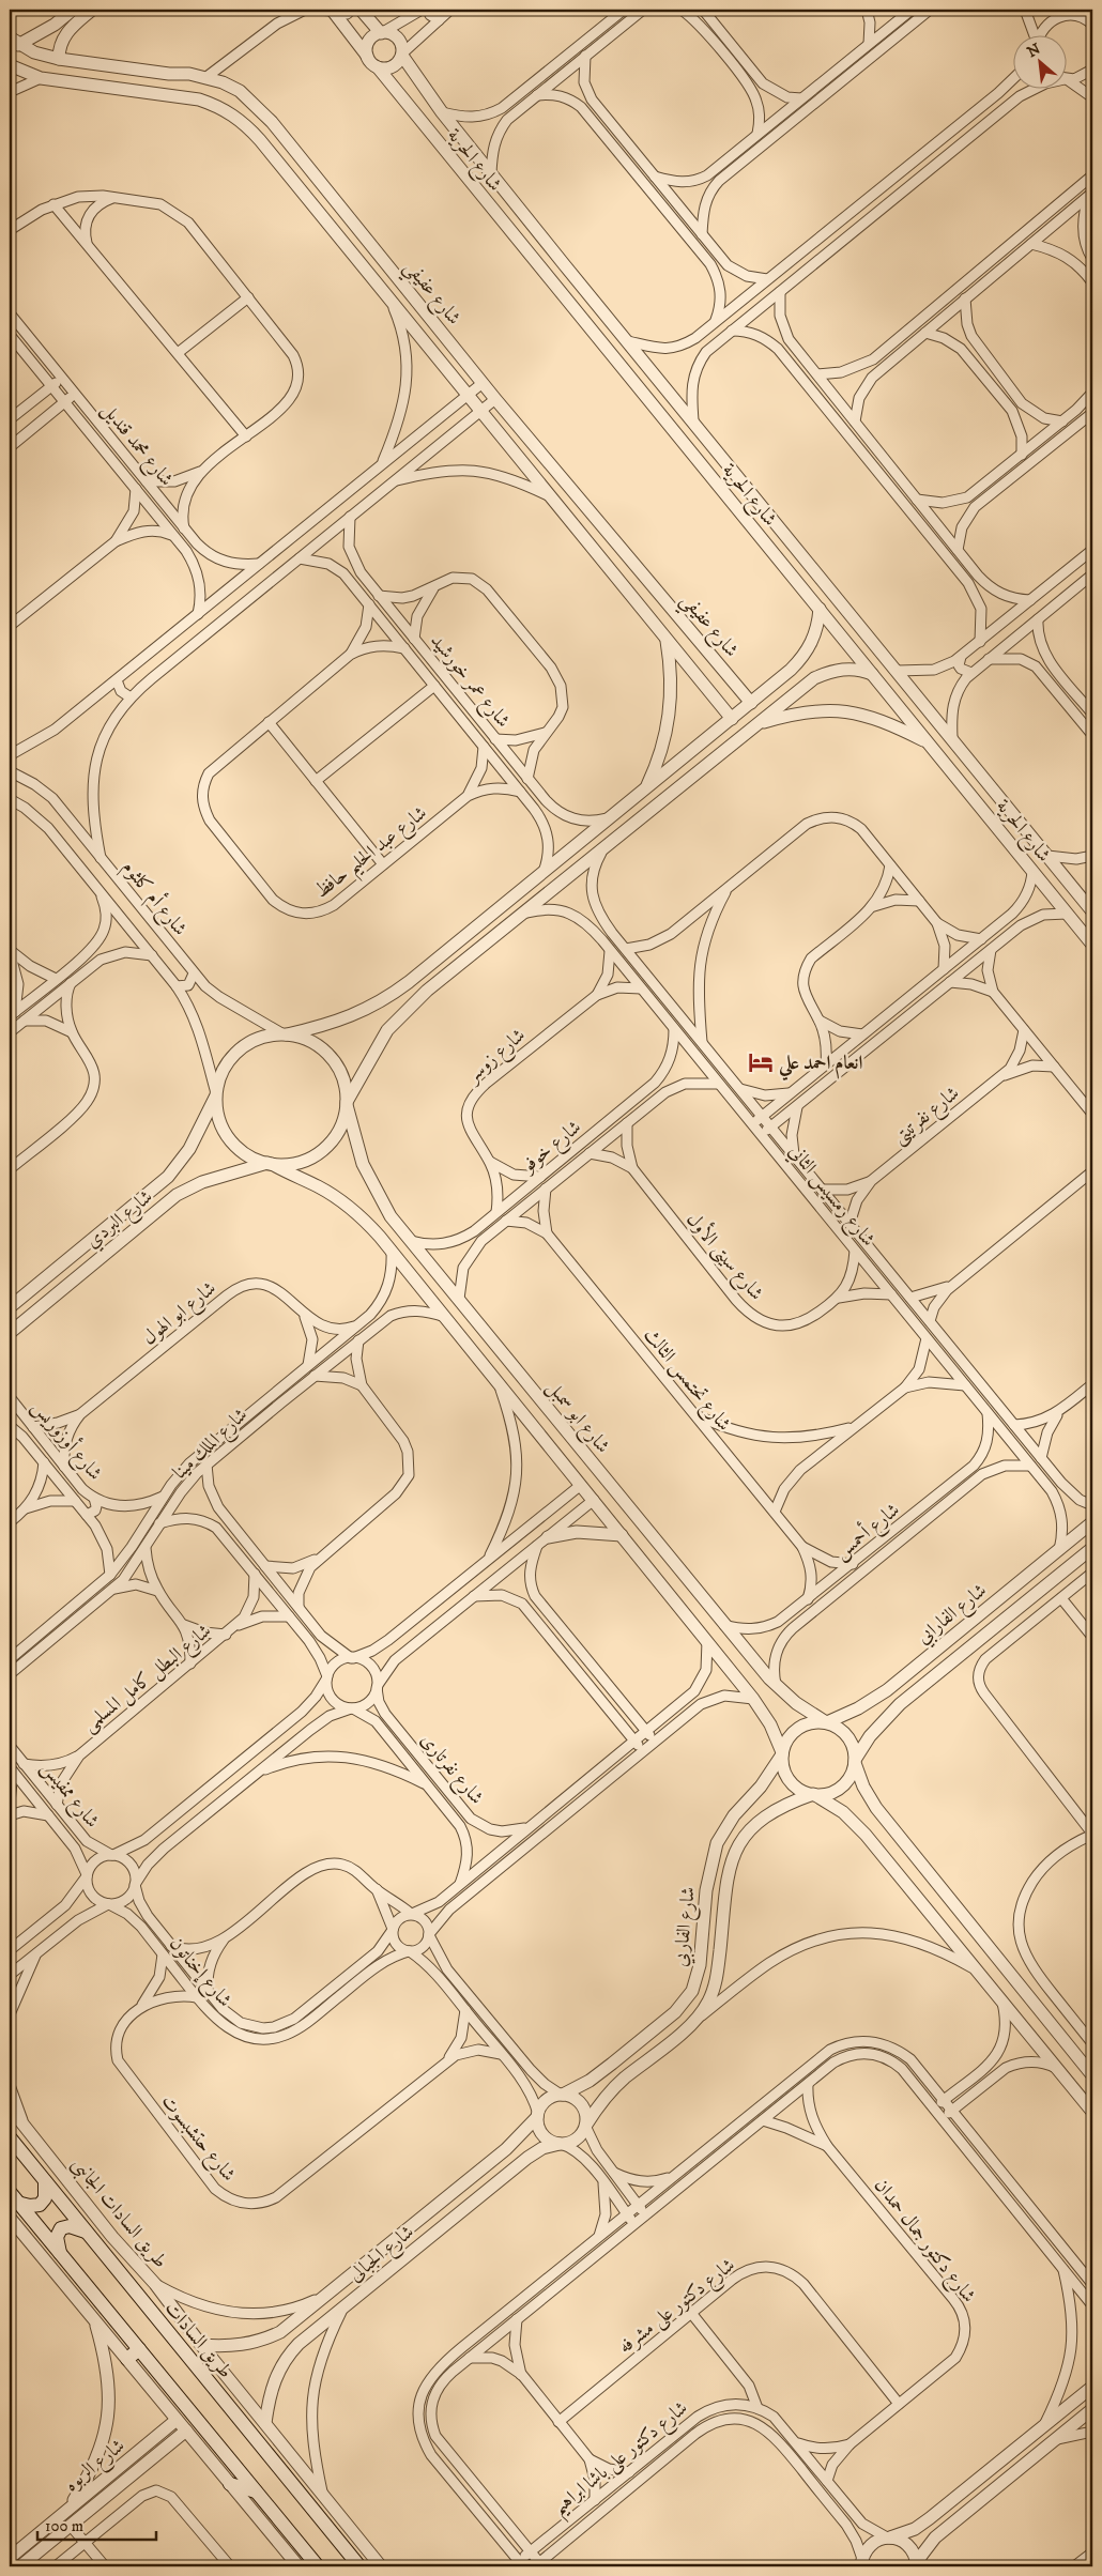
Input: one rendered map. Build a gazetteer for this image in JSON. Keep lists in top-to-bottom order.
{
  "streets": {
    "main road": ["طريق السادات"],
    "street": [
      "شارع الحرية",
      "شارع عفيفي",
      "شارع محمد قنديل",
      "شارع عمر خورشيد",
      "شارع عبد الحليم حافظ",
      "شارع أم كلثوم",
      "شارع زوسر",
      "شارع نفرتيتى",
      "شارع خوفو",
      "شارع رمسيس الثاني",
      "شارع البردي",
      "شارع سيتى الأول",
      "شارع ابو الهول",
      "شارع تحتمس الثالث",
      "شارع ابو سمبل",
      "شارع أوزوريس",
      "شارع الملك مينا",
      "شارع أحمس",
      "شارع الفارابي",
      "شارع البطل كامل المسلمى",
      "شارع نفرتارى",
      "شارع ممفيس",
      "شارع الفاربي",
      "شارع إخناتون",
      "شارع حتشبسوت",
      "طريق السادات الجانبى",
      "شارع دكتور جمال حمدان",
      "شارع الجبالى",
      "شارع دكتور على مشرفه",
      "شارع دكتور على باشا ابراهيم",
      "شارع الربوه"
    ]
  },
  "crossings": [
    ["شارع عمر خورشيد", "شارع عبد الحليم حافظ"],
    ["شارع أم كلثوم", "شارع البردي"],
    ["شارع أم كلثوم", "شارع ابو سمبل"],
    ["شارع زوسر", "شارع خوفو"],
    ["شارع زوسر", "شارع رمسيس الثاني"],
    ["شارع نفرتيتى", "شارع رمسيس الثاني"],
    ["شارع خوفو", "شارع رمسيس الثاني"],
    ["شارع خوفو", "شارع سيتى الأول"],
    ["شارع خوفو", "شارع تحتمس الثالث"],
    ["شارع خوفو", "شارع ابو سمبل"],
    ["شارع رمسيس الثاني", "شارع سيتى الأول"],
    ["شارع رمسيس الثاني", "شارع أحمس"],
    ["شارع رمسيس الثاني", "شارع الفارابي"],
    ["شارع البردي", "شارع ابو سمبل"],
    ["شارع ابو الهول", "شارع أوزوريس"],
    ["شارع ابو الهول", "شارع الملك مينا"],
    ["شارع تحتمس الثالث", "شارع أحمس"],
    ["شارع ابو سمبل", "شارع أحمس"],
    ["شارع ابو سمبل", "شارع الفارابي"],
    ["شارع ابو سمبل", "شارع الفاربي"],
    ["شارع أوزوريس", "شارع الملك مينا"],
    ["شارع الملك مينا", "شارع البطل كامل المسلمى"],
    ["شارع الفارابي", "شارع الفاربي"],
    ["شارع البطل كامل المسلمى", "شارع ممفيس"],
    ["شارع ممفيس", "شارع إخناتون"],
    ["شارع الفاربي", "شارع الجبالى"],
    ["شارع إخناتون", "شارع حتشبسوت"],
    ["طريق السادات الجانبى", "شارع الجبالى"],
    ["شارع دكتور جمال حمدان", "شارع دكتور على مشرفه"],
    ["شارع دكتور جمال حمدان", "شارع دكتور على باشا ابراهيم"]
  ],
  "places": {
    "hotel": ["انعام احمد علي"]
  },
  "scale_bar": "100 m",
  "north": "top left"
}
